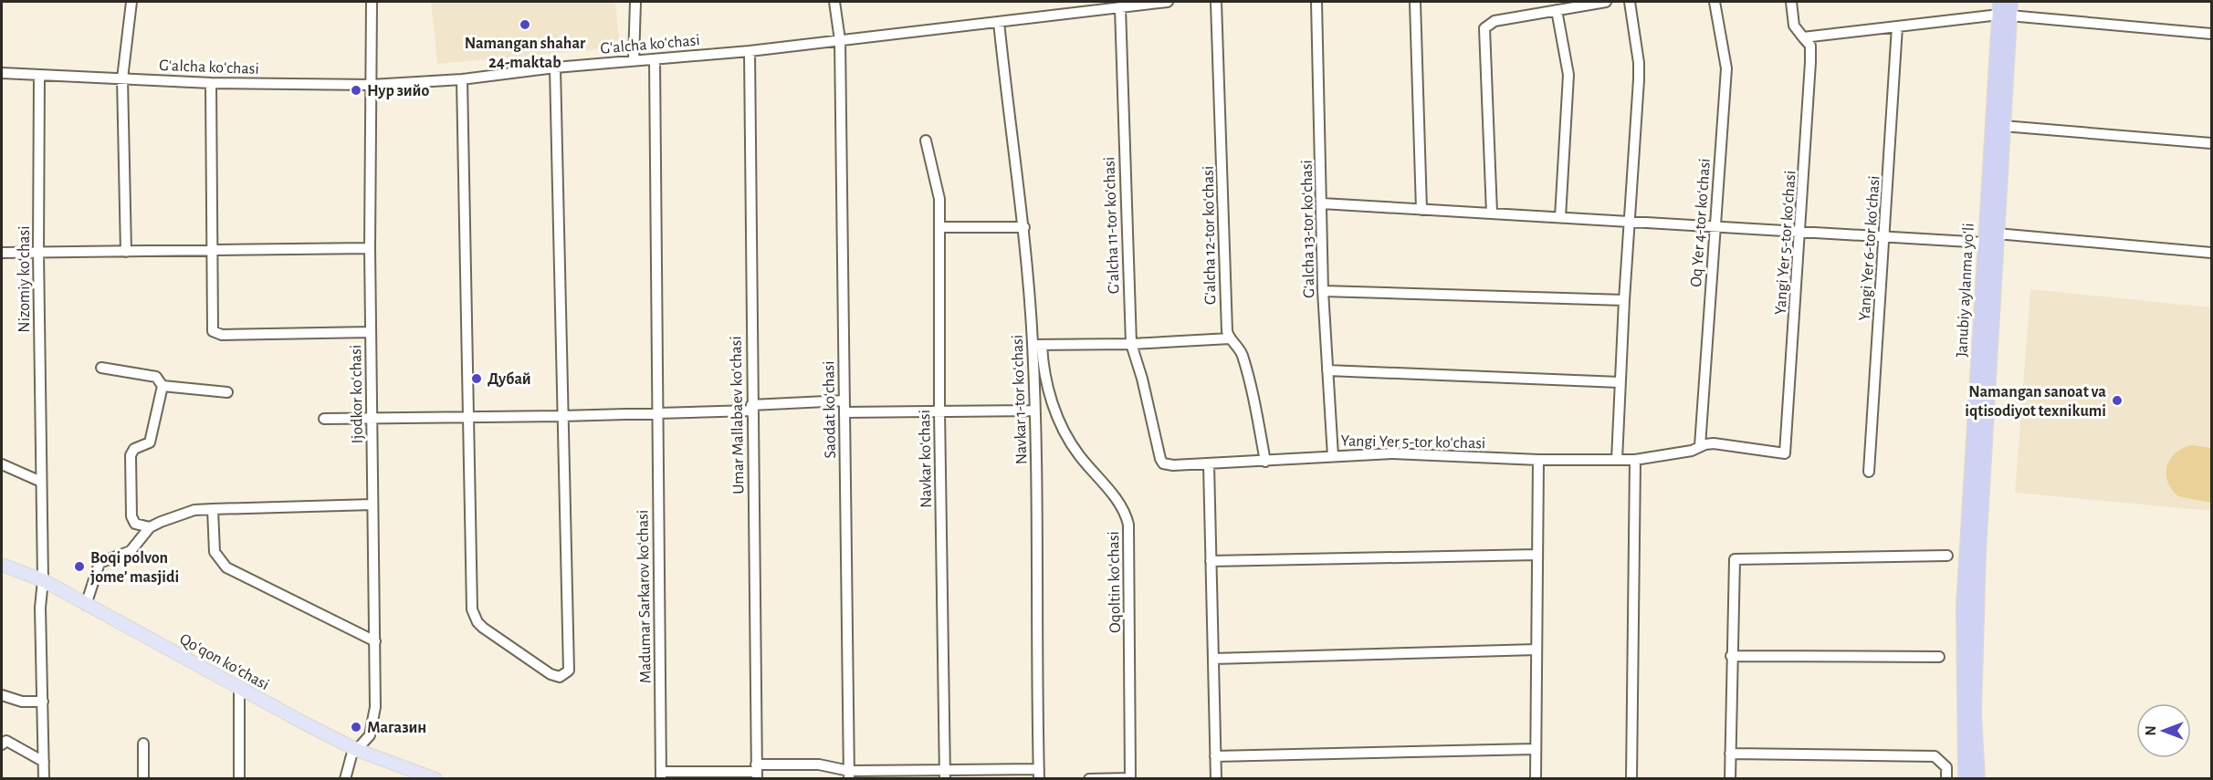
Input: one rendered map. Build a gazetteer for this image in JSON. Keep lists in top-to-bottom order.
{
  "streets": {
    "highway": ["Janubiy aylanma yoʻli"],
    "main road": ["Qoʻqon koʻchasi"],
    "street": [
      "Gʻalcha koʻchasi",
      "Oq Yer 4-tor koʻchasi",
      "Gʻalcha 11-tor koʻchasi",
      "Gʻalcha 13-tor koʻchasi",
      "Gʻalcha 12-tor koʻchasi",
      "Yangi Yer 5-tor koʻchasi",
      "Yangi Yer 6-tor koʻchasi",
      "Nizomiy koʻchasi",
      "Ijodkor koʻchasi",
      "Navkar 1-tor koʻchasi",
      "Saodat koʻchasi",
      "Umar Mallabaev koʻchasi",
      "Navkar koʻchasi",
      "Oqoltin koʻchasi",
      "Madumar Sarkarov koʻchasi"
    ]
  },
  "crossings": [
    ["Gʻalcha koʻchasi", "Gʻalcha 11-tor koʻchasi"],
    ["Gʻalcha koʻchasi", "Nizomiy koʻchasi"],
    ["Gʻalcha koʻchasi", "Ijodkor koʻchasi"],
    ["Gʻalcha koʻchasi", "Navkar 1-tor koʻchasi"],
    ["Gʻalcha koʻchasi", "Saodat koʻchasi"],
    ["Gʻalcha koʻchasi", "Umar Mallabaev koʻchasi"],
    ["Gʻalcha koʻchasi", "Madumar Sarkarov koʻchasi"],
    ["Oq Yer 4-tor koʻchasi", "Yangi Yer 5-tor koʻchasi"],
    ["Gʻalcha 11-tor koʻchasi", "Yangi Yer 5-tor koʻchasi"],
    ["Gʻalcha 13-tor koʻchasi", "Yangi Yer 5-tor koʻchasi"],
    ["Gʻalcha 12-tor koʻchasi", "Yangi Yer 5-tor koʻchasi"],
    ["Nizomiy koʻchasi", "Qoʻqon koʻchasi"],
    ["Ijodkor koʻchasi", "Qoʻqon koʻchasi"],
    ["Navkar 1-tor koʻchasi", "Oqoltin koʻchasi"]
  ],
  "places": [
    "Namangan shahar 24-maktab",
    "Нур зийо",
    "Дубай",
    "Namangan sanoat va iqtisodiyot texnikumi",
    "Boqi polvon jome’ masjidi",
    "Магазин"
  ],
  "north": "left"
}
